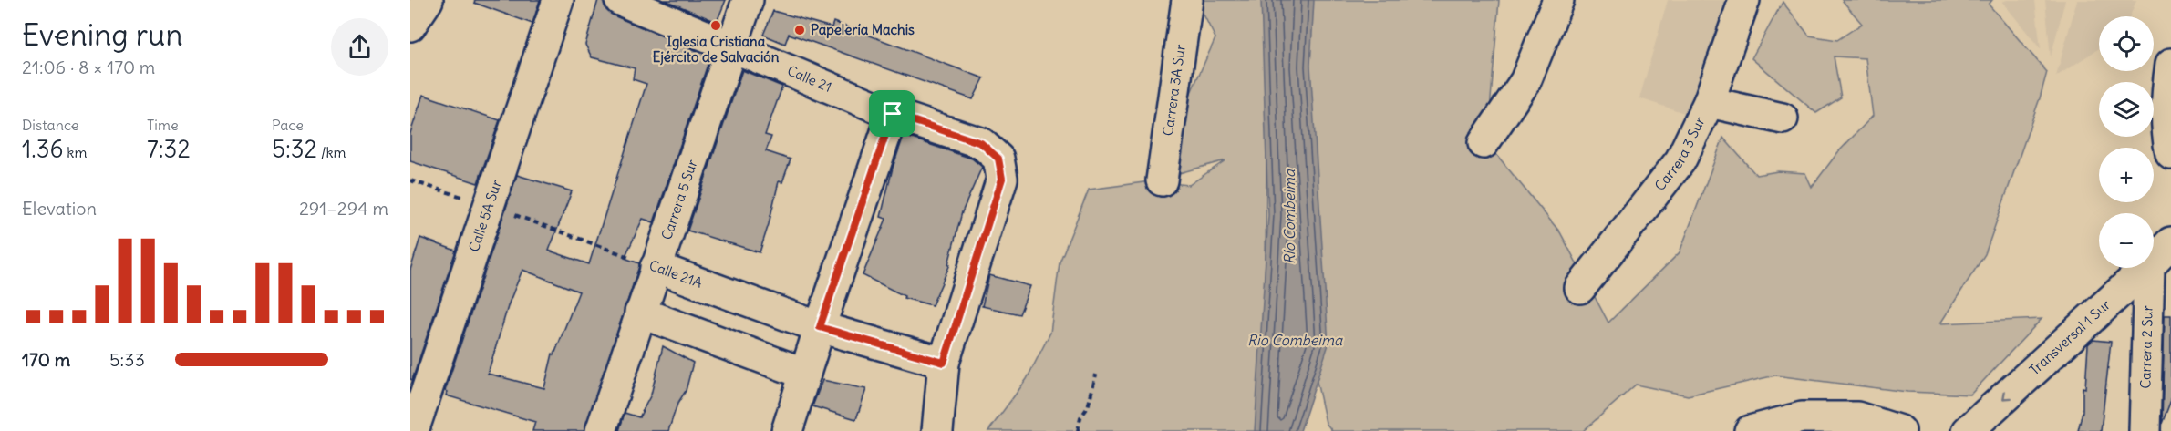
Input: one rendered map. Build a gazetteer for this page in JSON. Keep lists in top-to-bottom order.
{
  "streets": {
    "street": [
      "Calle 21",
      "Carrera 3A Sur",
      "Carrera 3 Sur",
      "Carrera 5 Sur",
      "Calle 5A Sur",
      "Calle 21A",
      "Transversal 1 Sur",
      "Carrera 2 Sur"
    ]
  },
  "crossings": [
    ["Calle 21", "Carrera 5 Sur"],
    ["Calle 21", "Calle 21A"],
    ["Carrera 5 Sur", "Calle 21A"],
    ["Calle 5A Sur", "Calle 21A"]
  ],
  "one_way": ["Transversal 1 Sur"],
  "water": ["Río Combeima", "Rio Combeima"],
  "places": ["Iglesia Cristiana Ejército de Salvación", "Papelería Machis"],
  "page": {
    "heading": ["Evening run", "21:06 · 8 × 170 m"],
    "map_buttons": ["+", "−"],
    "stats": [
      ["Distance", "1.36 km"],
      ["Time", "7:32"],
      ["Pace", "5:32 /km"]
    ],
    "chart": ["Elevation", "291–294 m"],
    "list": [
      {
        "name": "170 m",
        "note": "5:33"
      }
    ]
  }
}
